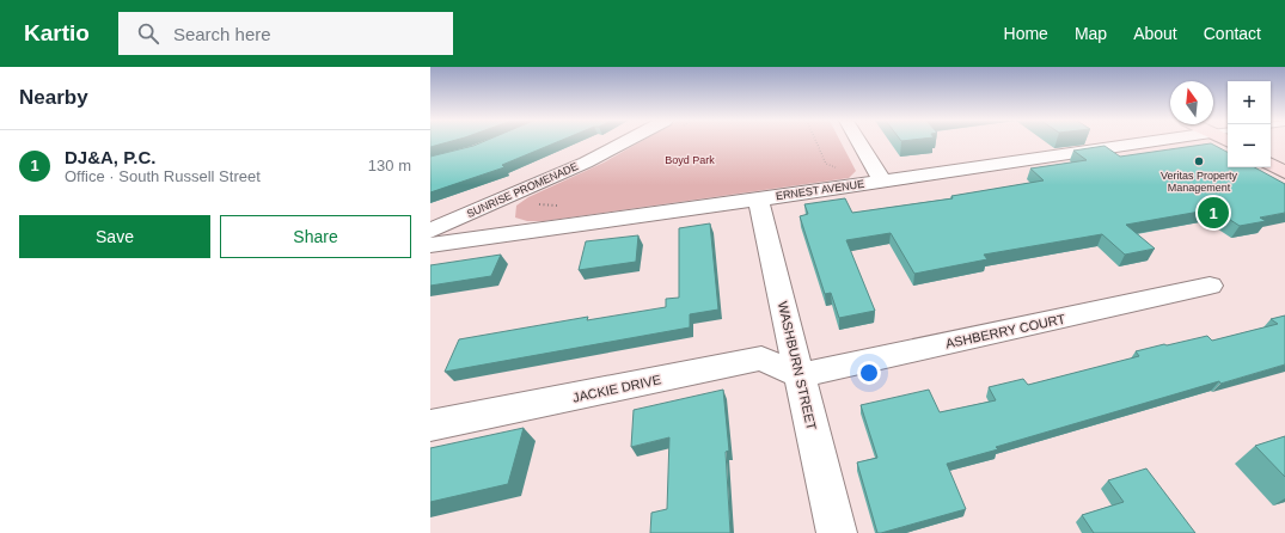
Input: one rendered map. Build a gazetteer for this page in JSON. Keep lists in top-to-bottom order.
{
  "streets": {
    "street": [
      "SUNRISE PROMENADE",
      "ERNEST AVENUE",
      "ASHBERRY COURT",
      "WASHBURN STREET",
      "JACKIE DRIVE"
    ]
  },
  "crossings": [
    ["ERNEST AVENUE", "WASHBURN STREET"],
    ["ASHBERRY COURT", "WASHBURN STREET"],
    ["ASHBERRY COURT", "JACKIE DRIVE"],
    ["WASHBURN STREET", "JACKIE DRIVE"]
  ],
  "parks": ["Boyd Park"],
  "places": ["Veritas Property Management"],
  "north": "top",
  "page": {
    "header": "Kartio",
    "search": "Search here",
    "nav": [
      "Home",
      "Map",
      "About",
      "Contact"
    ],
    "heading": "Nearby",
    "map_buttons": ["+", "−"],
    "list": [
      {
        "mark": "1",
        "name": "DJ&A, P.C.",
        "note": "Office · South Russell Street",
        "value": "130 m"
      }
    ],
    "pins": "1",
    "buttons": ["Save", "Share"]
  }
}
